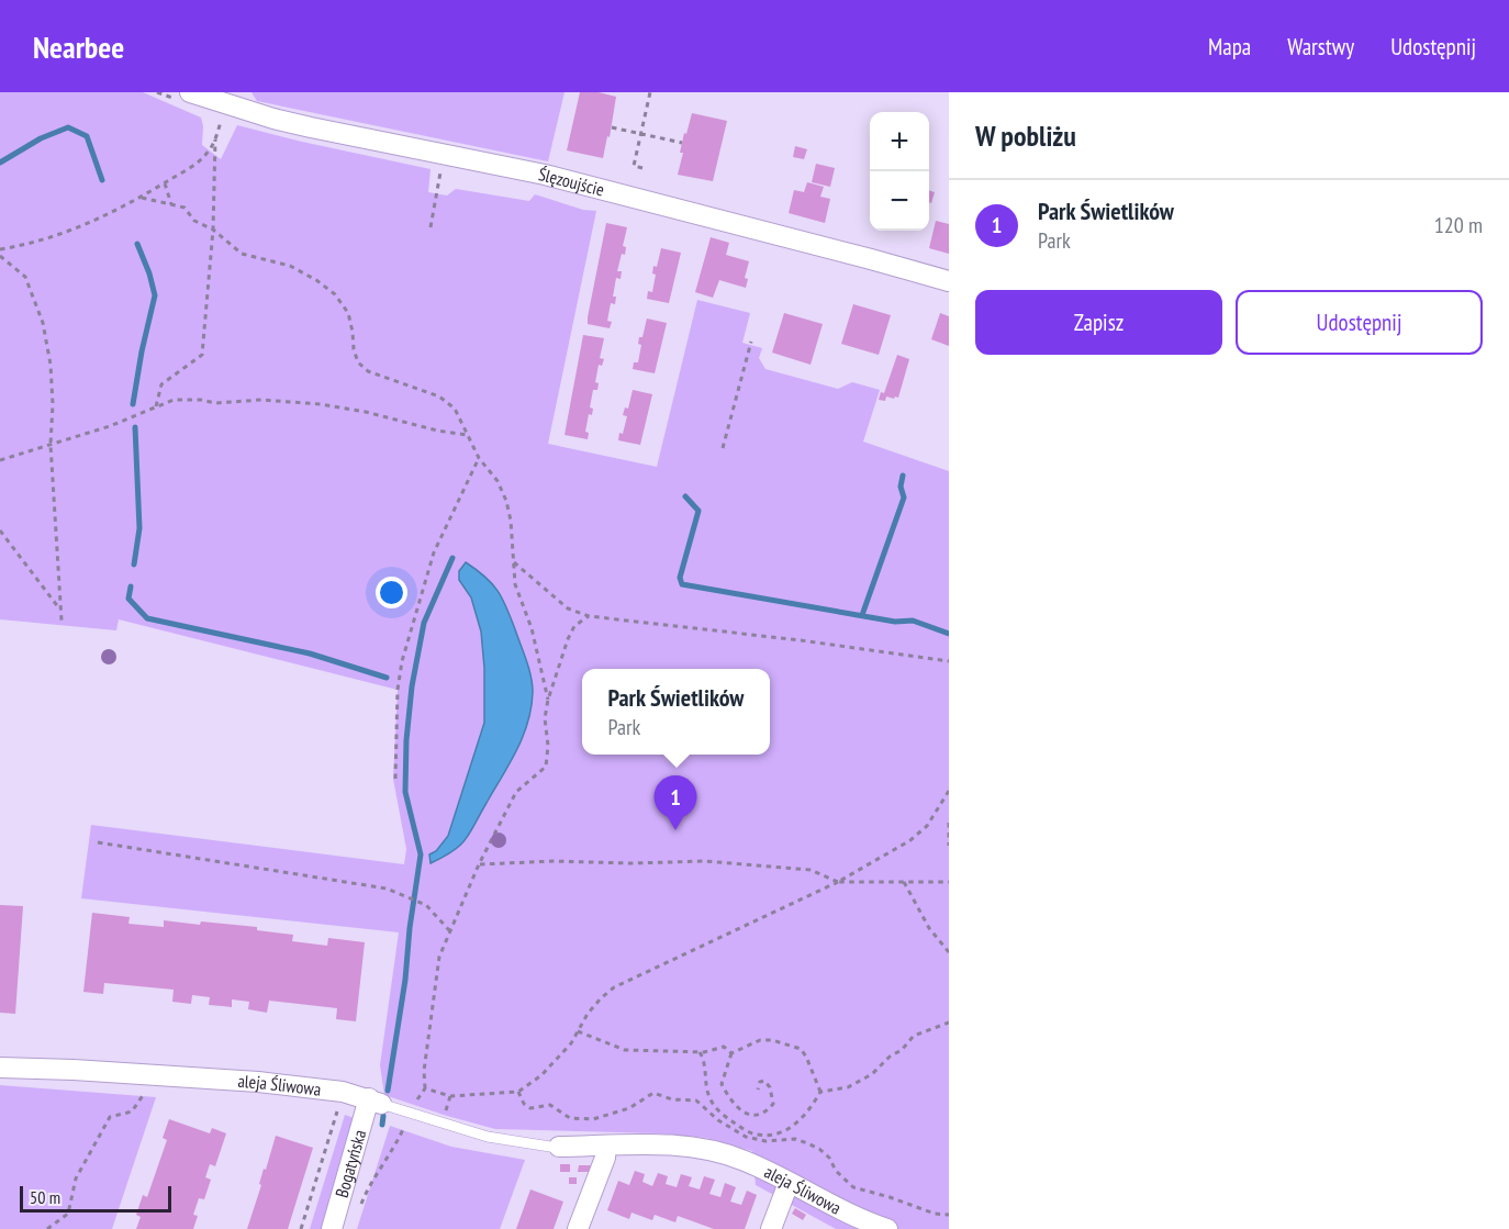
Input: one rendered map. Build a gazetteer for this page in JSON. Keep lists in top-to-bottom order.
{
  "streets": {
    "street": ["Ślęzoujście", "aleja Śliwowa", "Bogatyńska"]
  },
  "crossings": [
    ["aleja Śliwowa", "Bogatyńska"]
  ],
  "scale_bar": "50 m",
  "page": {
    "header": "Nearbee",
    "nav": ["Mapa", "Warstwy", "Udostępnij"],
    "heading": "W pobliżu",
    "map_buttons": ["+", "−"],
    "list": [
      {
        "mark": "1",
        "name": "Park Świetlików",
        "note": "Park",
        "value": "120 m"
      }
    ],
    "buttons": ["Zapisz", "Udostępnij"],
    "popup": ["Park Świetlików", "Park"],
    "pins": "1",
    "scale": "50 m"
  }
}
